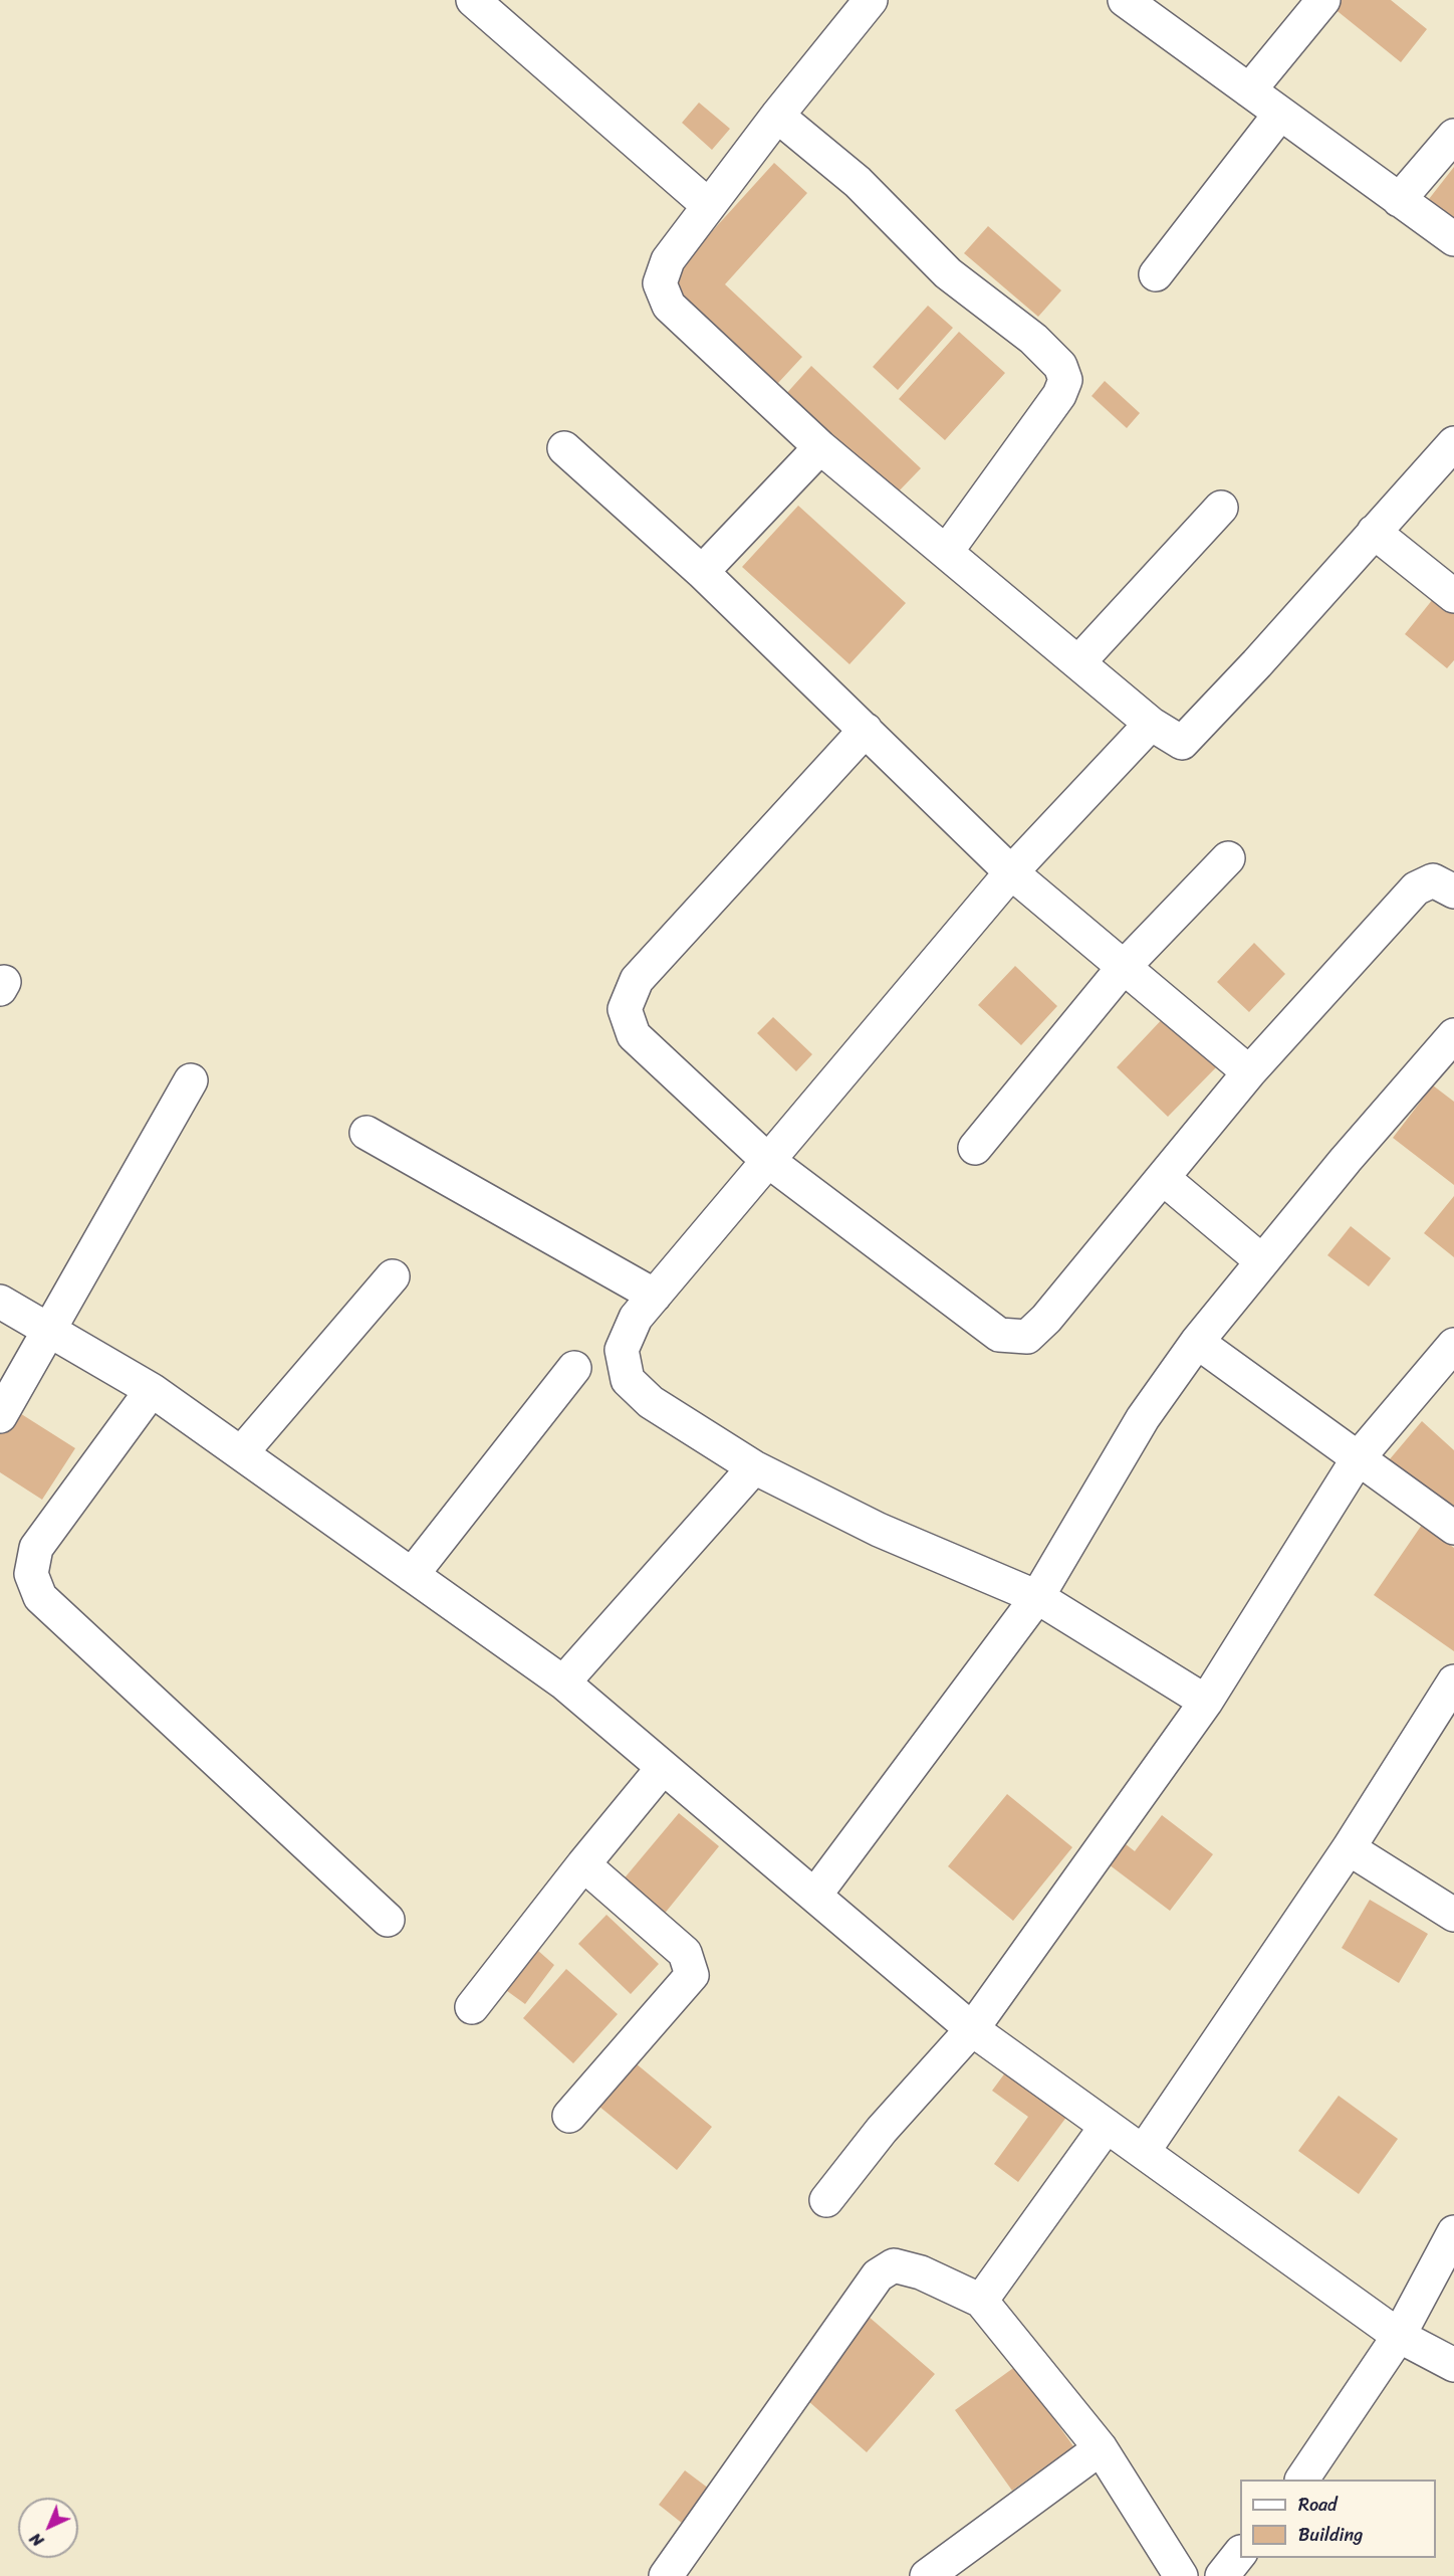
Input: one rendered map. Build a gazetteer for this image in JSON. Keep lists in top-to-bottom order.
{
  "legend": ["Road", "Building"],
  "north": "bottom left"
}
